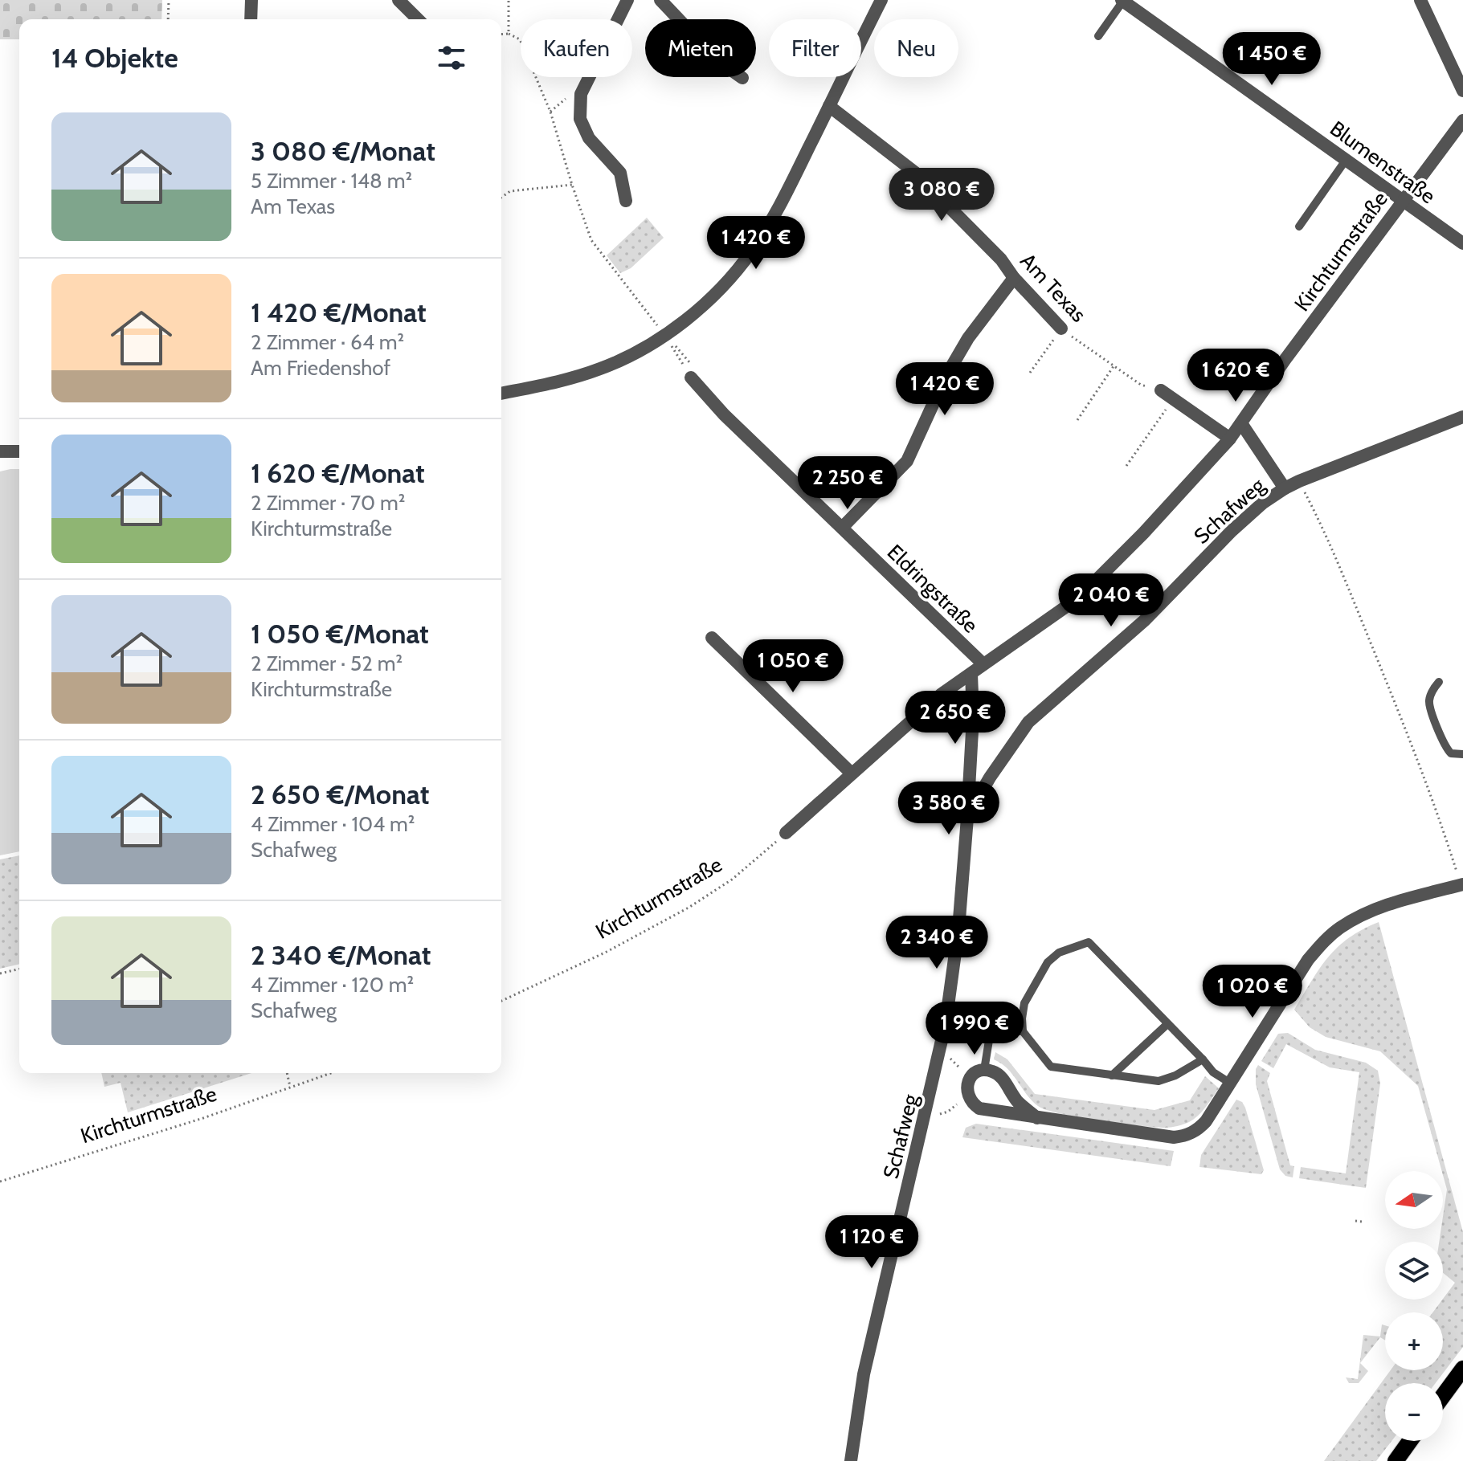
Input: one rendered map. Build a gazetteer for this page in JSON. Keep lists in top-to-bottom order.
{
  "streets": {
    "street": [
      "Blumenstraße",
      "Kirchturmstraße",
      "Am Texas",
      "Schafweg",
      "Eldringstraße"
    ]
  },
  "crossings": [
    ["Blumenstraße", "Kirchturmstraße"],
    ["Kirchturmstraße", "Schafweg"],
    ["Kirchturmstraße", "Eldringstraße"]
  ],
  "north": "left",
  "page": {
    "chip": [
      "Kaufen",
      "Mieten",
      "Filter",
      "Neu"
    ],
    "heading": "14 Objekte",
    "price": [
      "1 450 €",
      "3 080 €",
      "1 420 €",
      "1 620 €",
      "1 420 €",
      "2 250 €",
      "2 040 €",
      "1 050 €",
      "2 650 €",
      "3 580 €",
      "2 340 €",
      "1 020 €",
      "1 990 €",
      "1 120 €"
    ],
    "list": [
      {
        "name": "3 080 €/Monat",
        "note": "5 Zimmer · 148 m² · Am Texas"
      },
      {
        "name": "1 420 €/Monat",
        "note": "2 Zimmer · 64 m² · Am Friedenshof"
      },
      {
        "name": "1 620 €/Monat",
        "note": "2 Zimmer · 70 m² · Kirchturmstraße"
      },
      {
        "name": "1 050 €/Monat",
        "note": "2 Zimmer · 52 m² · Kirchturmstraße"
      },
      {
        "name": "2 650 €/Monat",
        "note": "4 Zimmer · 104 m² · Schafweg"
      },
      {
        "name": "2 340 €/Monat",
        "note": "4 Zimmer · 120 m² · Schafweg"
      }
    ],
    "map_buttons": ["+", "−"]
  }
}
